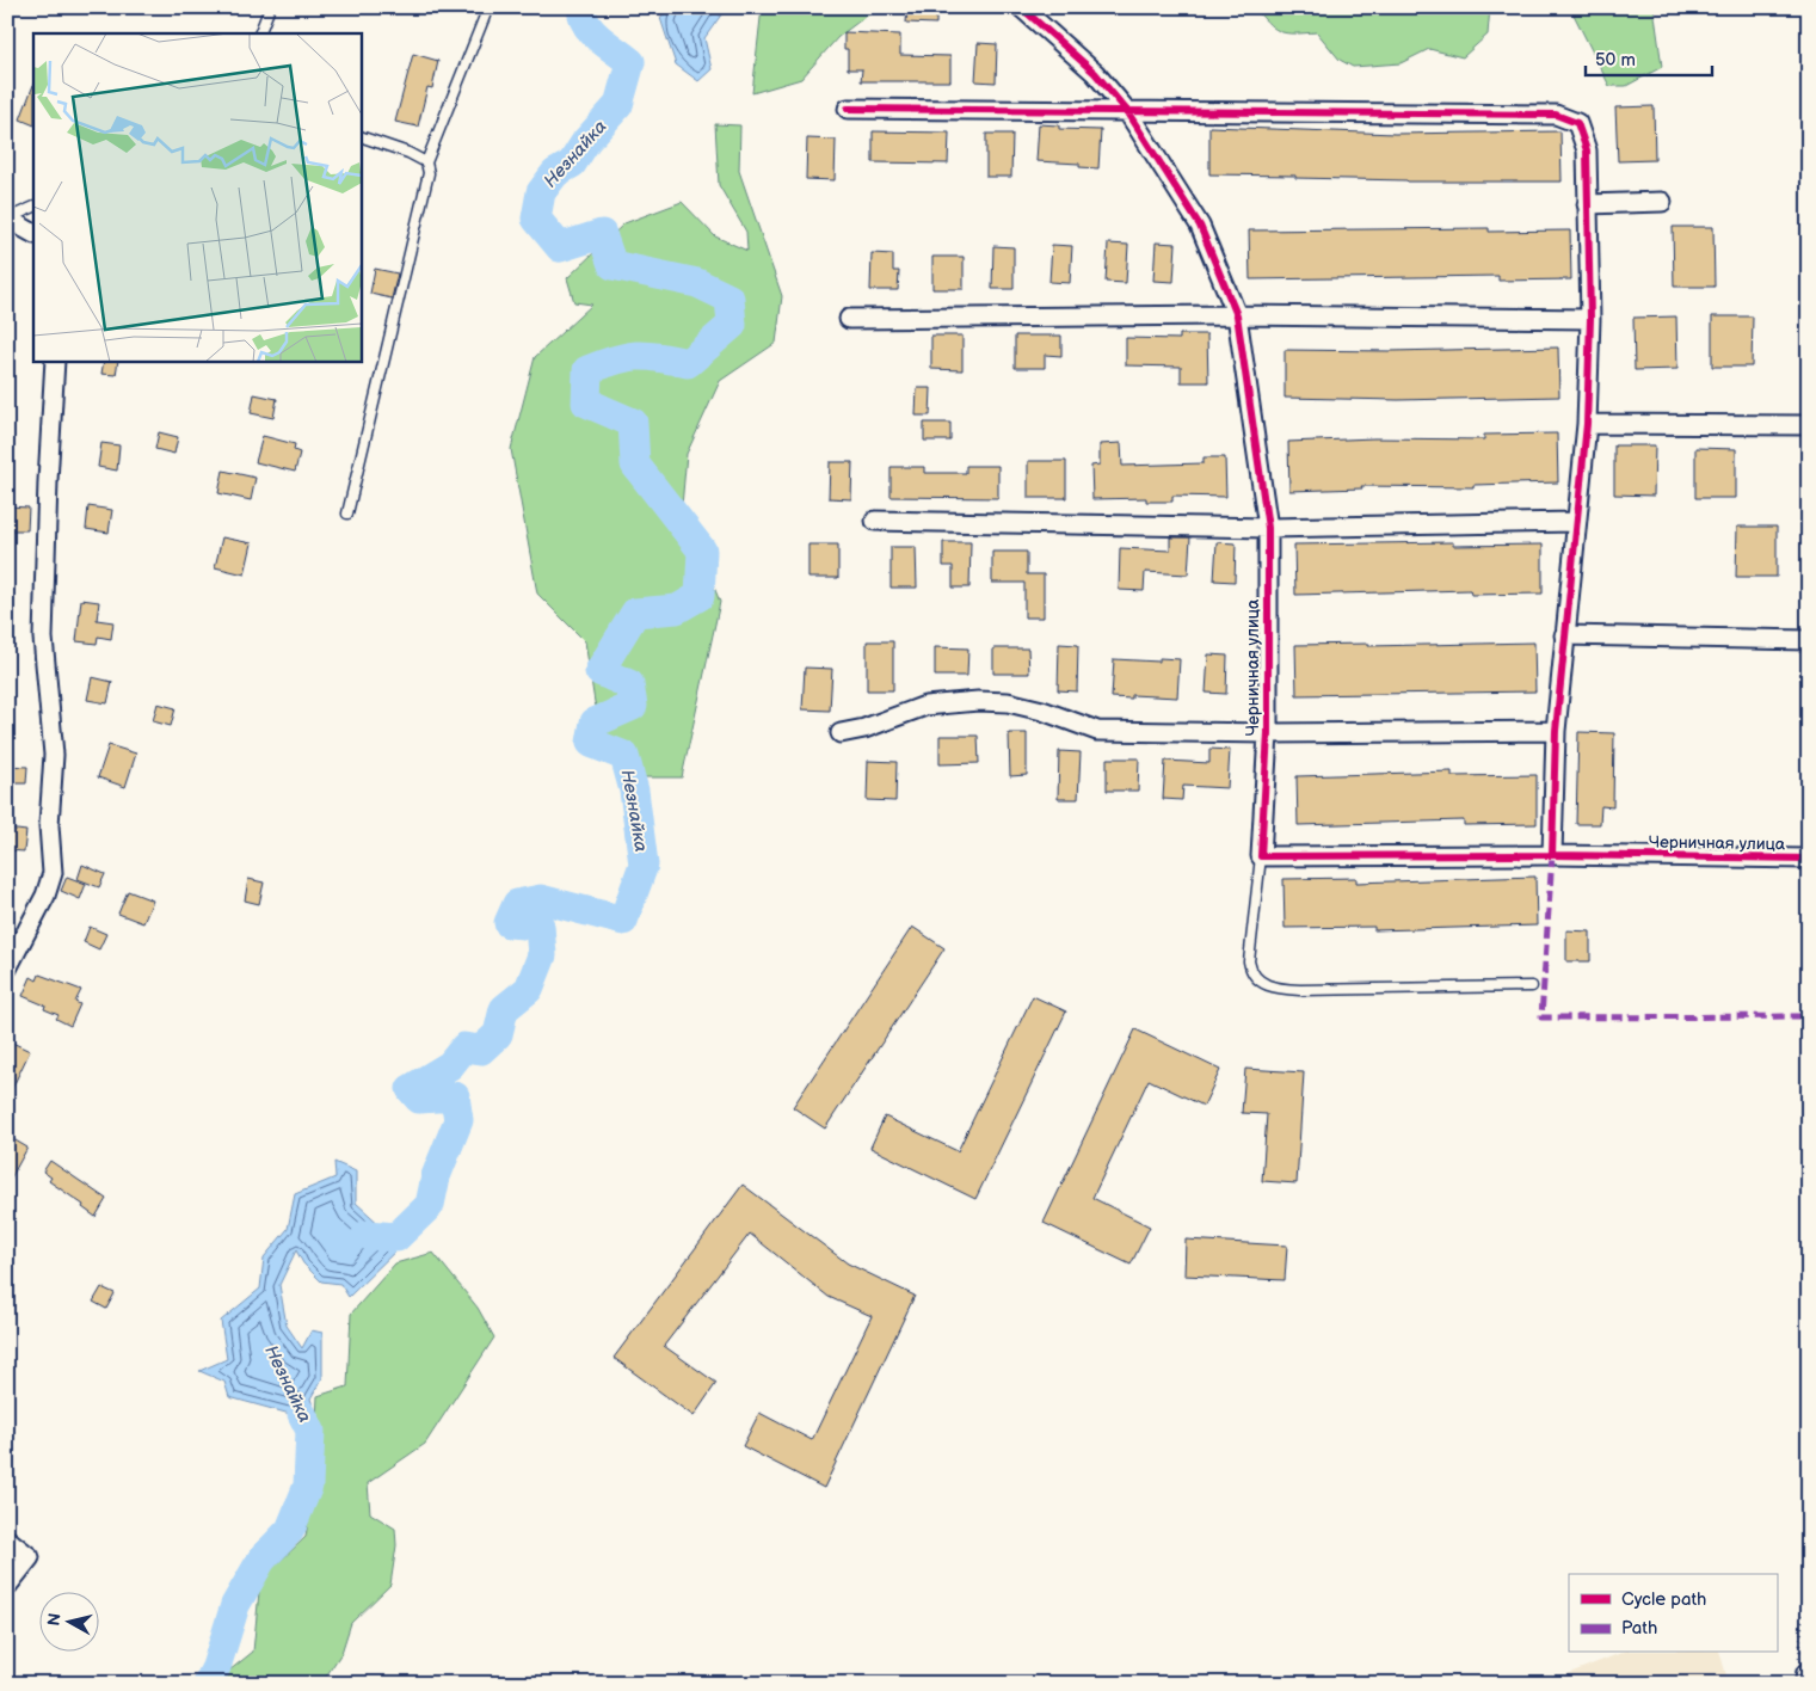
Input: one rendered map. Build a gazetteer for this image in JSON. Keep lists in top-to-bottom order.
{
  "streets": {
    "street": ["Черничная улица"]
  },
  "water": ["Незнайка"],
  "legend": ["Cycle path", "Path"],
  "scale_bar": "50 m",
  "north": "left"
}
